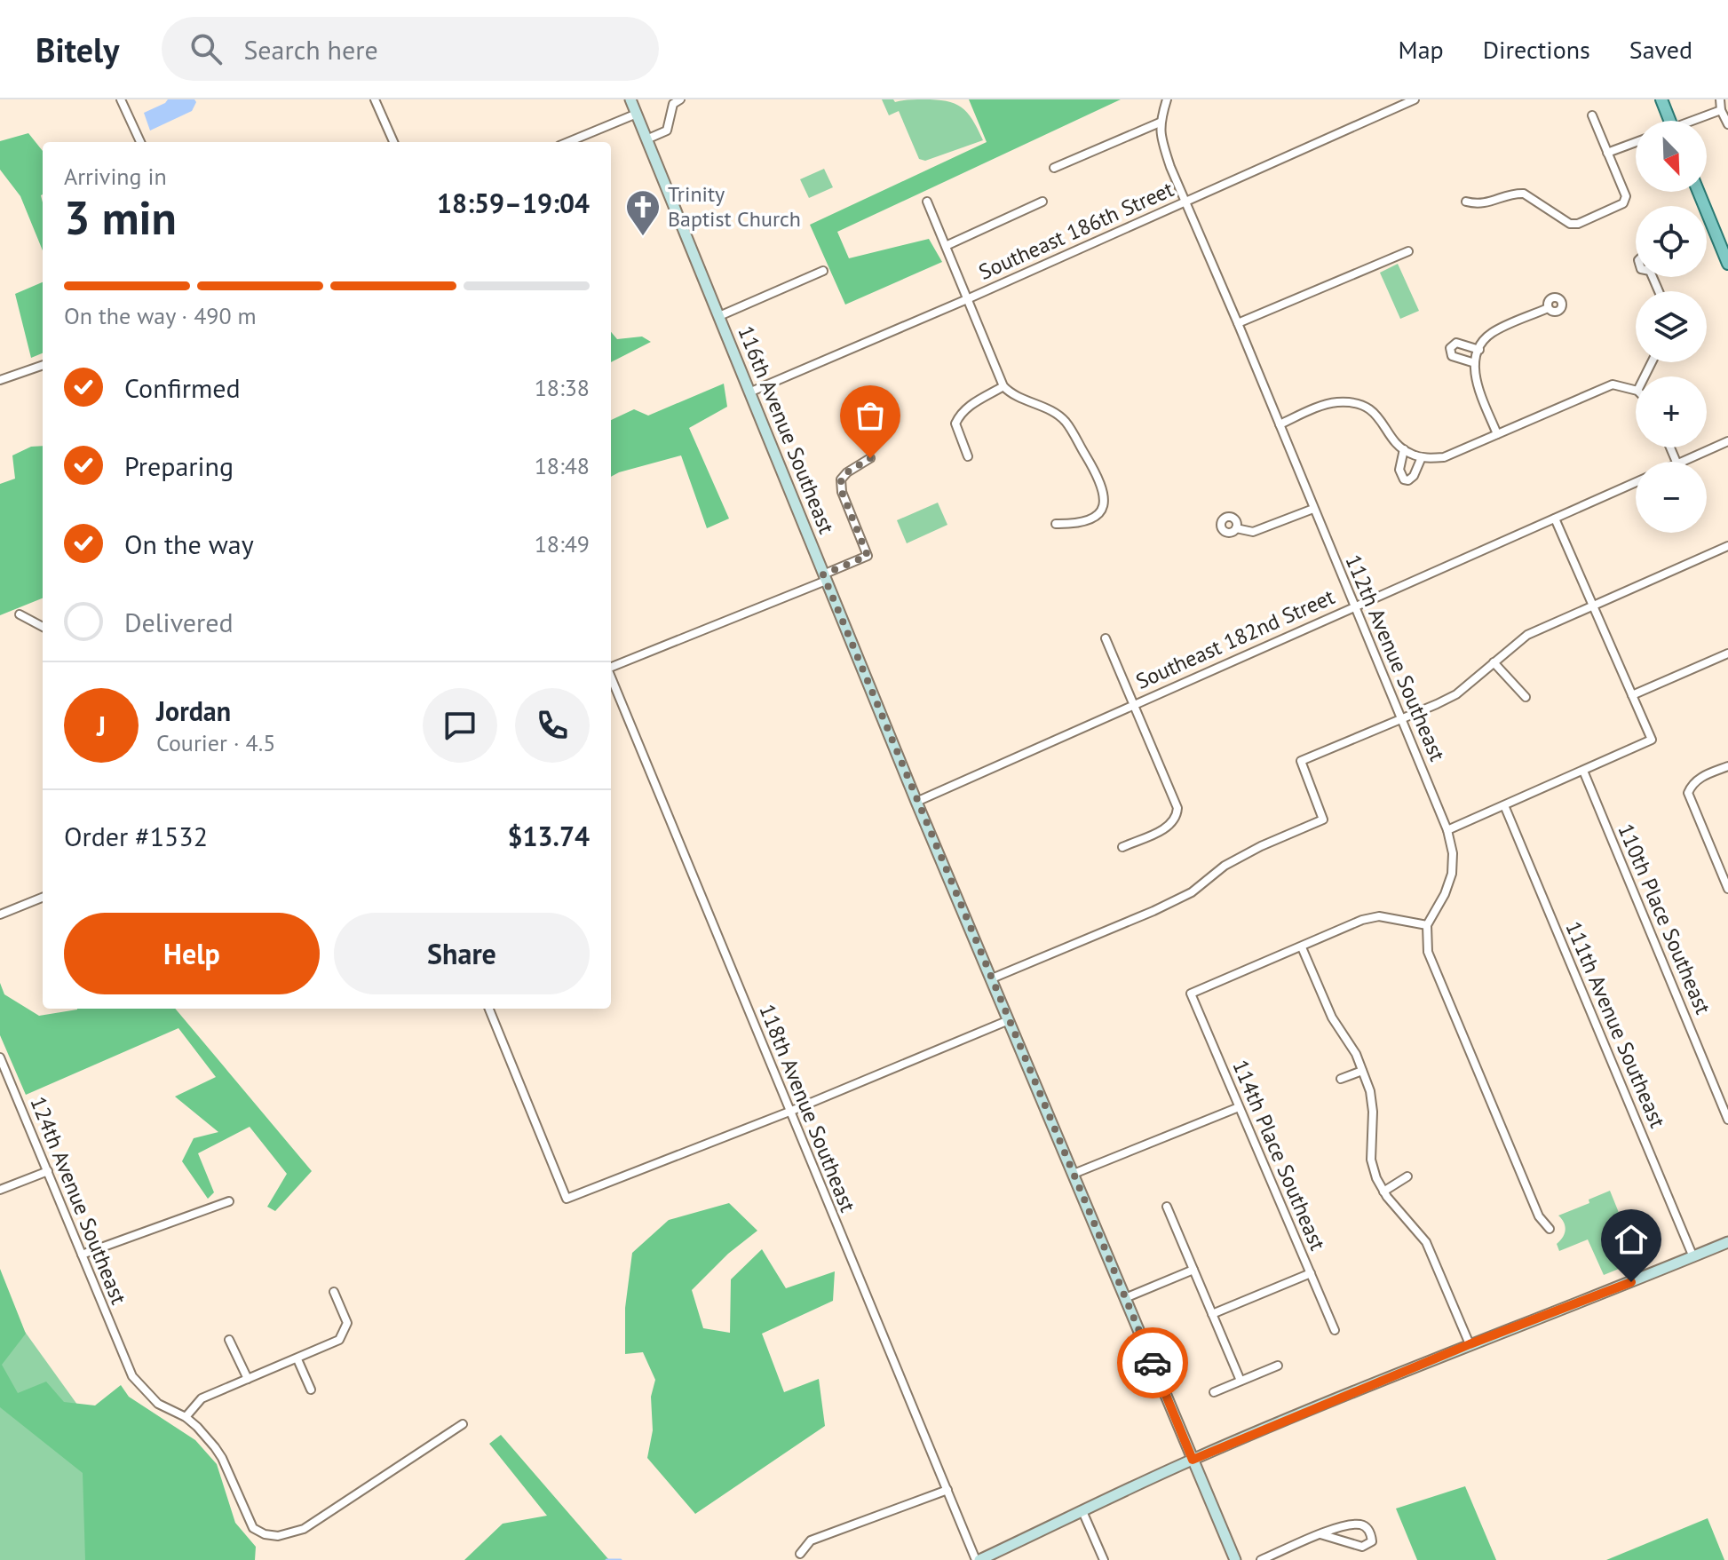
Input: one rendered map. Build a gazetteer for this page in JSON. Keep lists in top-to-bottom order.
{
  "streets": {
    "street": [
      "Southeast 186th Street",
      "116th Avenue Southeast",
      "Southeast 182nd Street",
      "112th Avenue Southeast",
      "110th Place Southeast",
      "111th Avenue Southeast",
      "118th Avenue Southeast",
      "114th Place Southeast",
      "124th Avenue Southeast"
    ]
  },
  "crossings": [
    ["Southeast 186th Street", "116th Avenue Southeast"],
    ["Southeast 186th Street", "112th Avenue Southeast"],
    ["116th Avenue Southeast", "Southeast 182nd Street"],
    ["Southeast 182nd Street", "112th Avenue Southeast"]
  ],
  "places": {
    "church": ["Trinity Baptist Church"]
  },
  "north": "bottom right",
  "page": {
    "header": "Bitely",
    "search": "Search here",
    "nav": ["Map", "Directions", "Saved"],
    "map_buttons": ["+", "−"],
    "heading": ["3 min", "Arriving in", "18:59–19:04"],
    "panel": [
      "Jordan",
      "Courier · 4.5",
      "Order #1532",
      "$13.74"
    ],
    "bar": "On the way · 490 m",
    "list": [
      ["Confirmed", "18:38"],
      ["Preparing", "18:48"],
      ["On the way", "18:49"],
      "Delivered"
    ],
    "round": "J",
    "buttons": ["Help", "Share"]
  }
}
